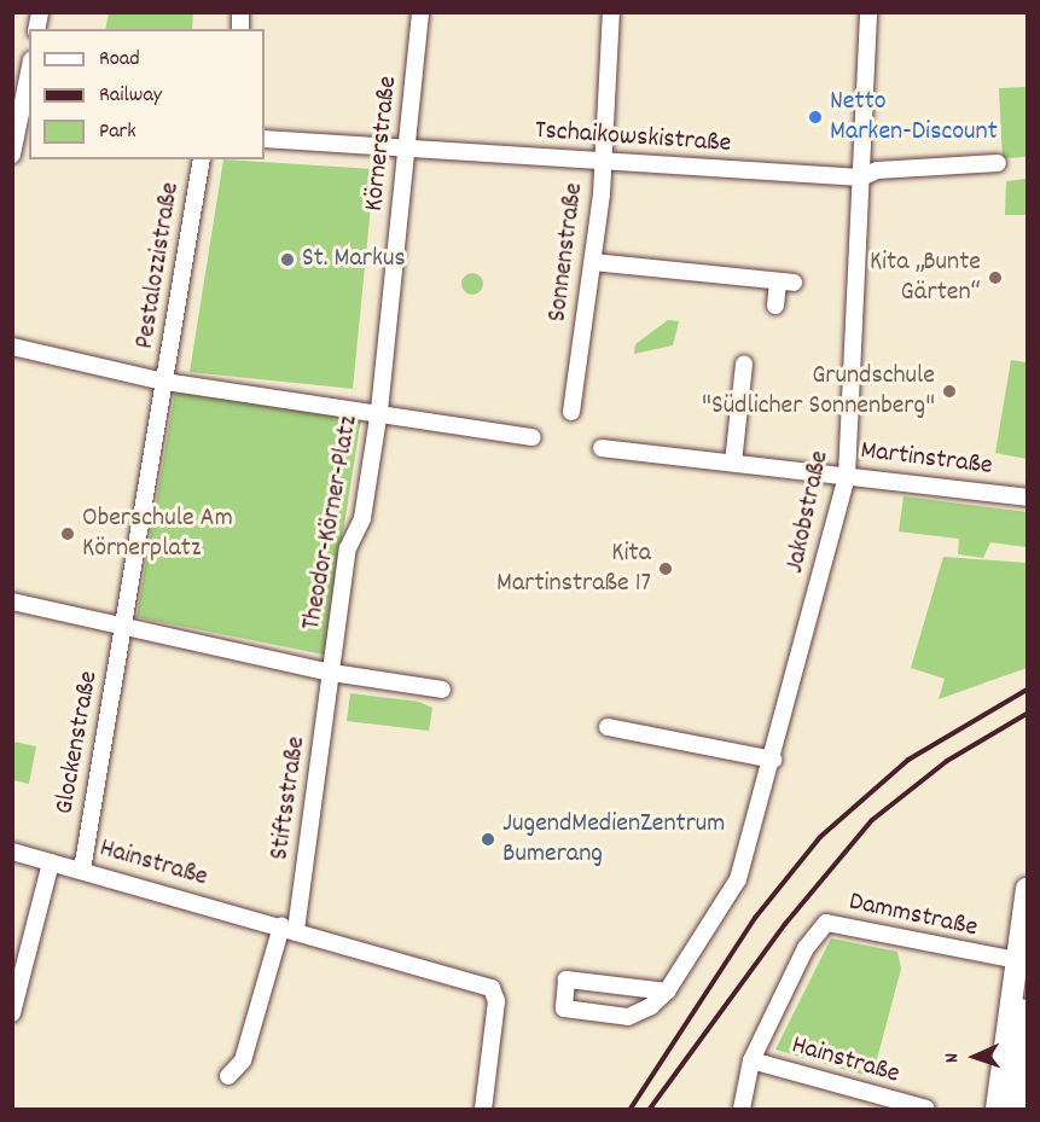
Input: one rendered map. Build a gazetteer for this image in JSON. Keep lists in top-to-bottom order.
{
  "streets": {
    "street": [
      "Tschaikowskistraße",
      "Körnerstraße",
      "Sonnenstraße",
      "Pestalozzistraße",
      "Martinstraße",
      "Jakobstraße",
      "Theodor-Körner-Platz",
      "Glockenstraße",
      "Stiftsstraße",
      "Hainstraße",
      "Dammstraße"
    ]
  },
  "crossings": [
    ["Tschaikowskistraße", "Körnerstraße"],
    ["Tschaikowskistraße", "Sonnenstraße"],
    ["Tschaikowskistraße", "Jakobstraße"],
    ["Körnerstraße", "Theodor-Körner-Platz"],
    ["Pestalozzistraße", "Theodor-Körner-Platz"],
    ["Martinstraße", "Jakobstraße"],
    ["Theodor-Körner-Platz", "Glockenstraße"],
    ["Theodor-Körner-Platz", "Stiftsstraße"],
    ["Glockenstraße", "Hainstraße"],
    ["Stiftsstraße", "Hainstraße"],
    ["Hainstraße", "Dammstraße"]
  ],
  "places": [
    "Netto Marken-Discount",
    "St. Markus",
    "Kita „Bunte Gärten“",
    "Grundschule \"Südlicher Sonnenberg\"",
    "Oberschule Am Körnerplatz",
    "Kita Martinstraße 17",
    "JugendMedienZentrum Bumerang"
  ],
  "legend": ["Road", "Railway", "Park"],
  "north": "left"
}
